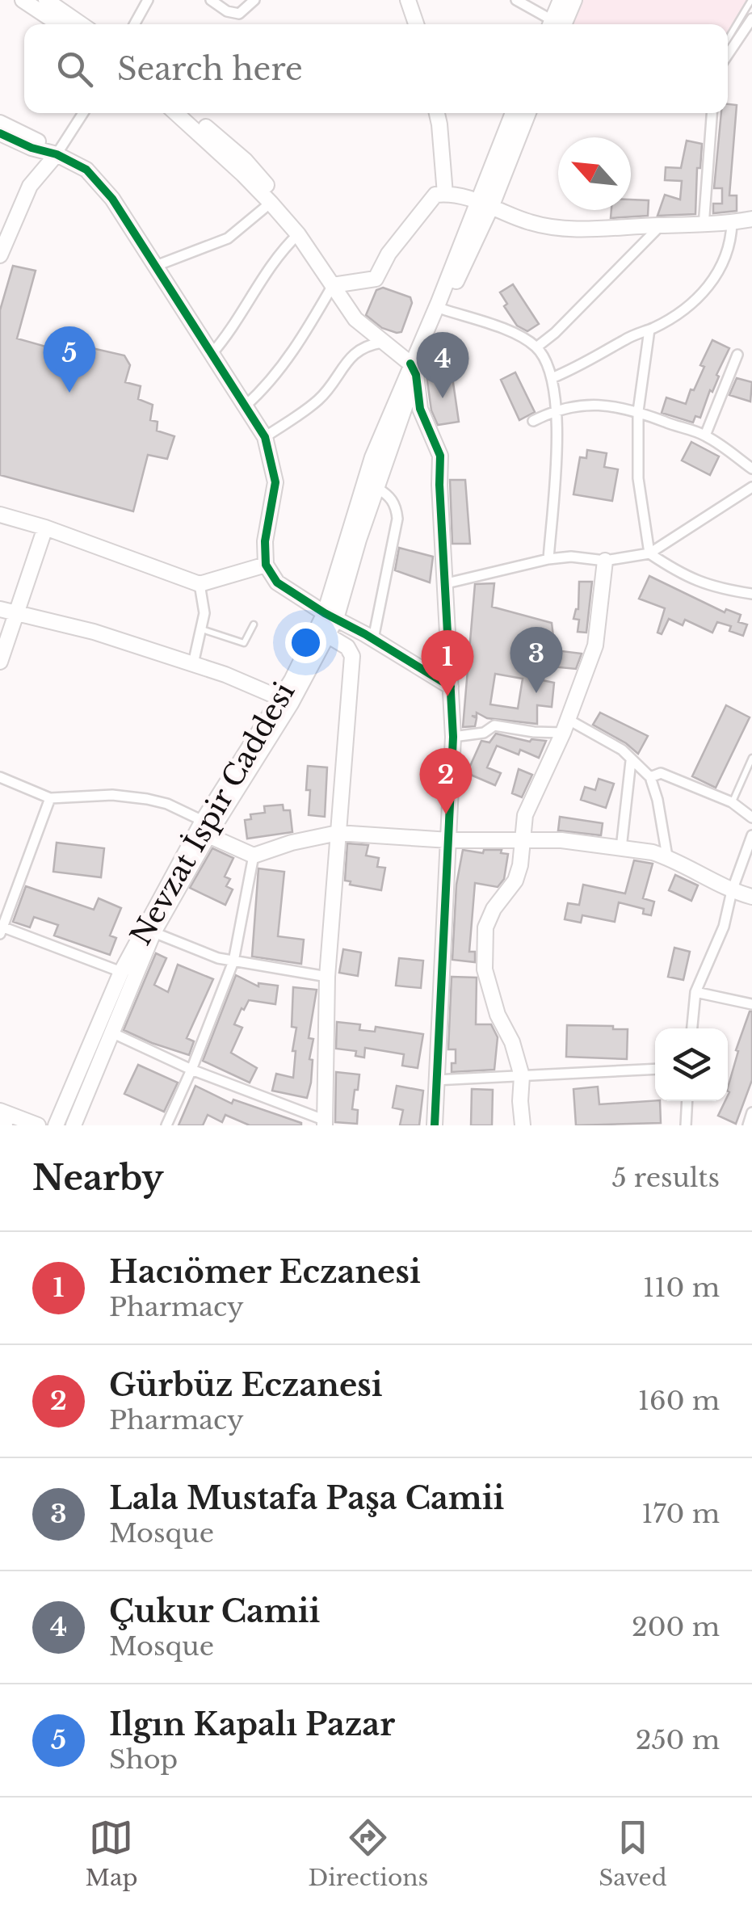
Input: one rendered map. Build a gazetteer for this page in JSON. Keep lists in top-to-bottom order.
{
  "streets": {
    "street": ["Nevzat İspir Caddesi"]
  },
  "north": "top left",
  "page": {
    "search": "Search here",
    "pins": [
      "5",
      "4",
      "3",
      "1",
      "2"
    ],
    "heading": ["Nearby", "5 results"],
    "list": [
      {
        "mark": "1",
        "name": "Hacıömer Eczanesi",
        "note": "Pharmacy",
        "value": "110 m"
      },
      {
        "mark": "2",
        "name": "Gürbüz Eczanesi",
        "note": "Pharmacy",
        "value": "160 m"
      },
      {
        "mark": "3",
        "name": "Lala Mustafa Paşa Camii",
        "note": "Mosque",
        "value": "170 m"
      },
      {
        "mark": "4",
        "name": "Çukur Camii",
        "note": "Mosque",
        "value": "200 m"
      },
      {
        "mark": "5",
        "name": "Ilgın Kapalı Pazar",
        "note": "Shop",
        "value": "250 m"
      }
    ],
    "nav": ["Map", "Directions", "Saved"]
  }
}
